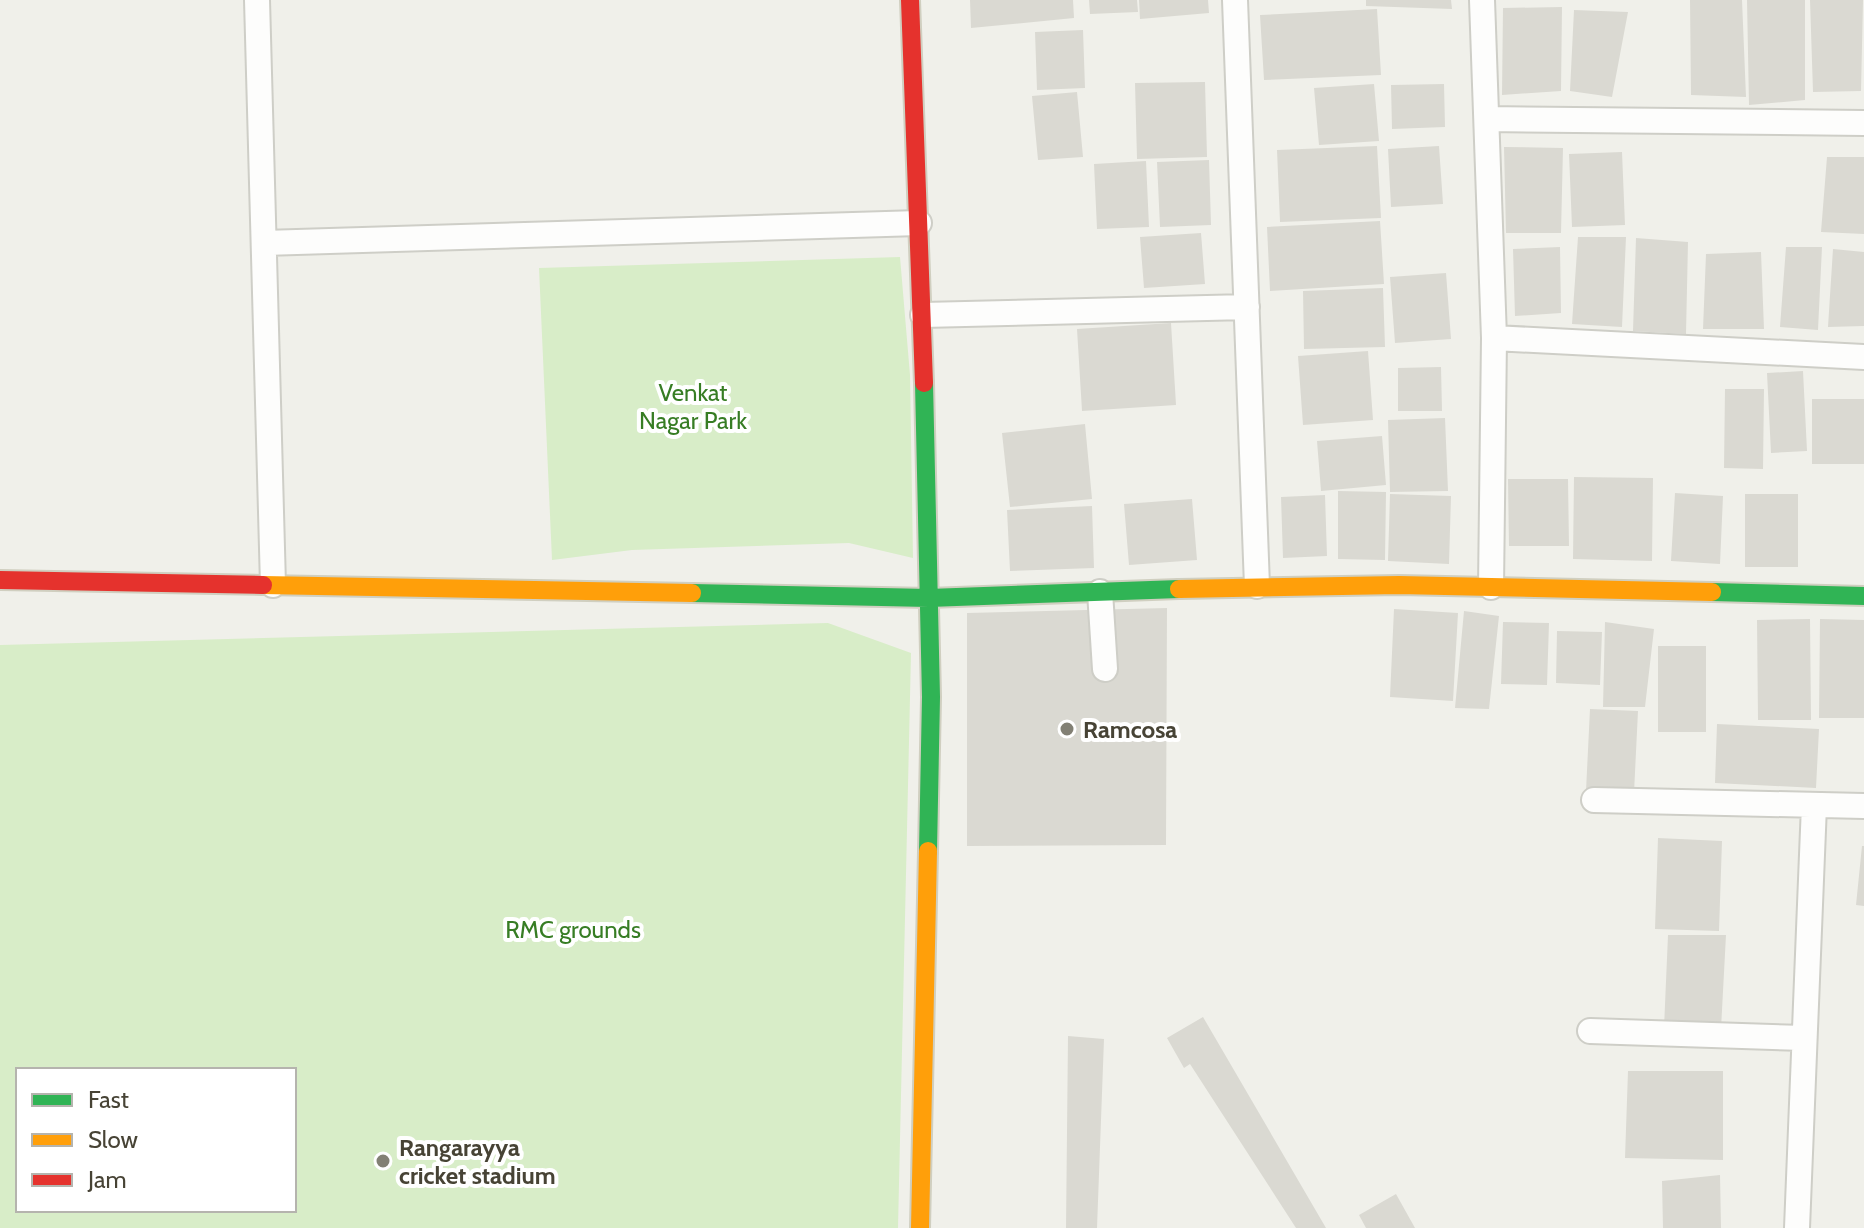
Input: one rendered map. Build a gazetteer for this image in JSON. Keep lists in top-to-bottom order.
{
  "parks": ["Venkat Nagar Park", "RMC grounds"],
  "places": ["Ramcosa", "Rangarayya cricket stadium"],
  "legend": ["Fast", "Slow", "Jam"]
}
